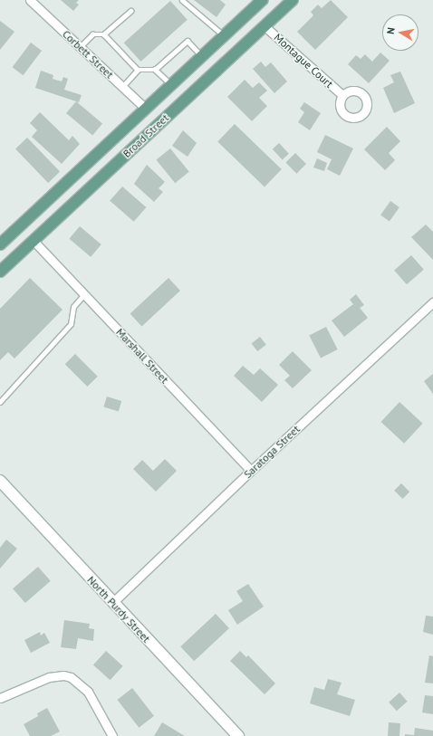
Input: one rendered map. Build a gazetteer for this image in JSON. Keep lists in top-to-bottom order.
{
  "streets": {
    "main road": ["Broad Street"],
    "street": [
      "Corbett Street",
      "Montague Court",
      "Marshall Street",
      "Saratoga Street",
      "North Purdy Street"
    ]
  },
  "crossings": [
    ["Corbett Street", "Broad Street"],
    ["Montague Court", "Broad Street"],
    ["Broad Street", "Marshall Street"],
    ["Marshall Street", "Saratoga Street"],
    ["Saratoga Street", "North Purdy Street"]
  ],
  "north": "left"
}
